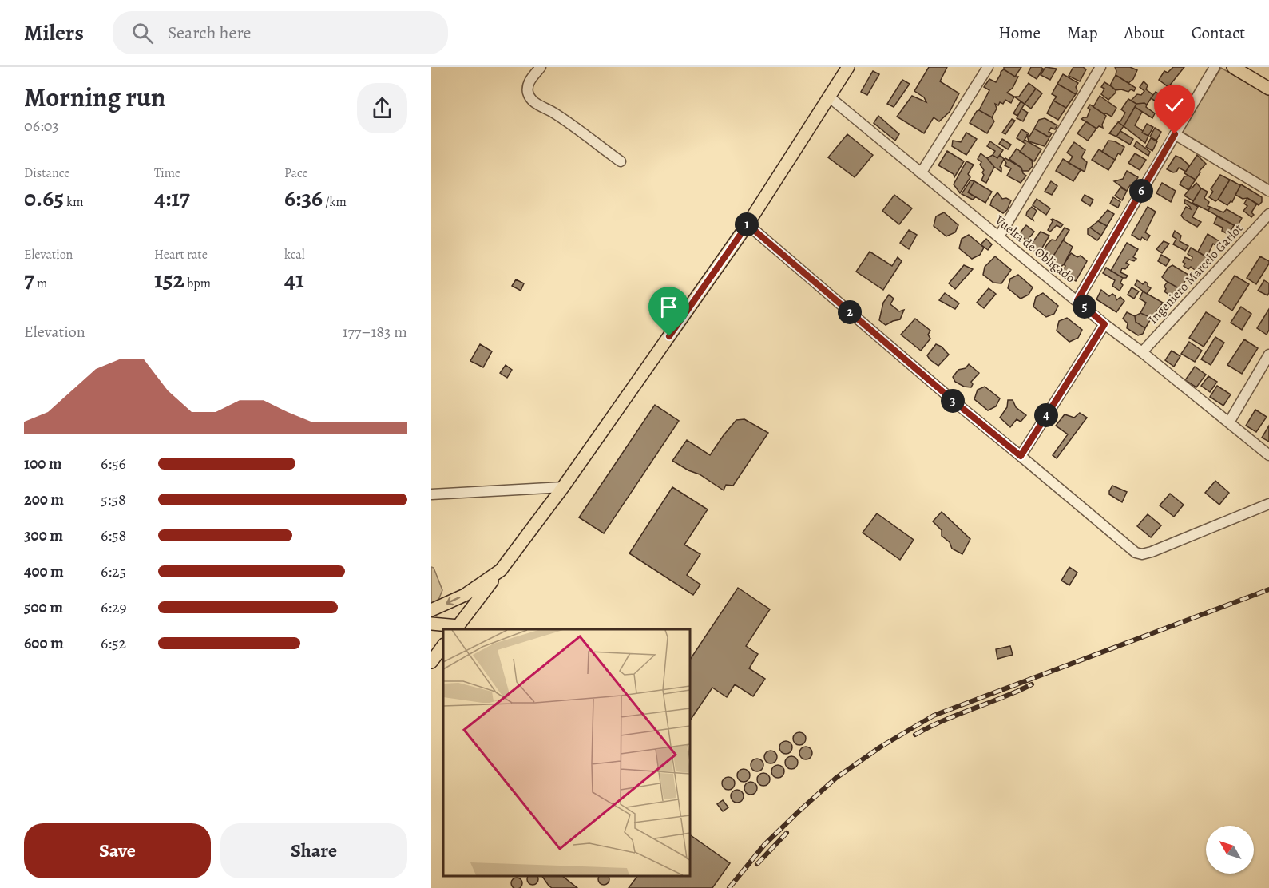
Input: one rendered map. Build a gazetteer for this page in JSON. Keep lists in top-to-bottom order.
{
  "streets": {
    "street": ["Vuelta de Obligado", "Ingeniero Marcelo Garlot"]
  },
  "crossings": [
    ["Vuelta de Obligado", "Ingeniero Marcelo Garlot"]
  ],
  "north": "top left",
  "page": {
    "header": "Milers",
    "search": "Search here",
    "nav": [
      "Home",
      "Map",
      "About",
      "Contact"
    ],
    "heading": ["Morning run", "06:03"],
    "stats": [
      ["Distance", "0.65 km"],
      ["Time", "4:17"],
      ["Pace", "6:36 /km"],
      ["Elevation", "7 m"],
      ["Heart rate", "152 bpm"],
      ["kcal", "41"]
    ],
    "pins": [
      "6",
      "1",
      "5",
      "2",
      "3",
      "4"
    ],
    "chart": ["Elevation", "177–183 m"],
    "list": [
      {
        "name": "100 m",
        "note": "6:56"
      },
      {
        "name": "200 m",
        "note": "5:58"
      },
      {
        "name": "300 m",
        "note": "6:58"
      },
      {
        "name": "400 m",
        "note": "6:25"
      },
      {
        "name": "500 m",
        "note": "6:29"
      },
      {
        "name": "600 m",
        "note": "6:52"
      }
    ],
    "buttons": ["Save", "Share"]
  }
}
